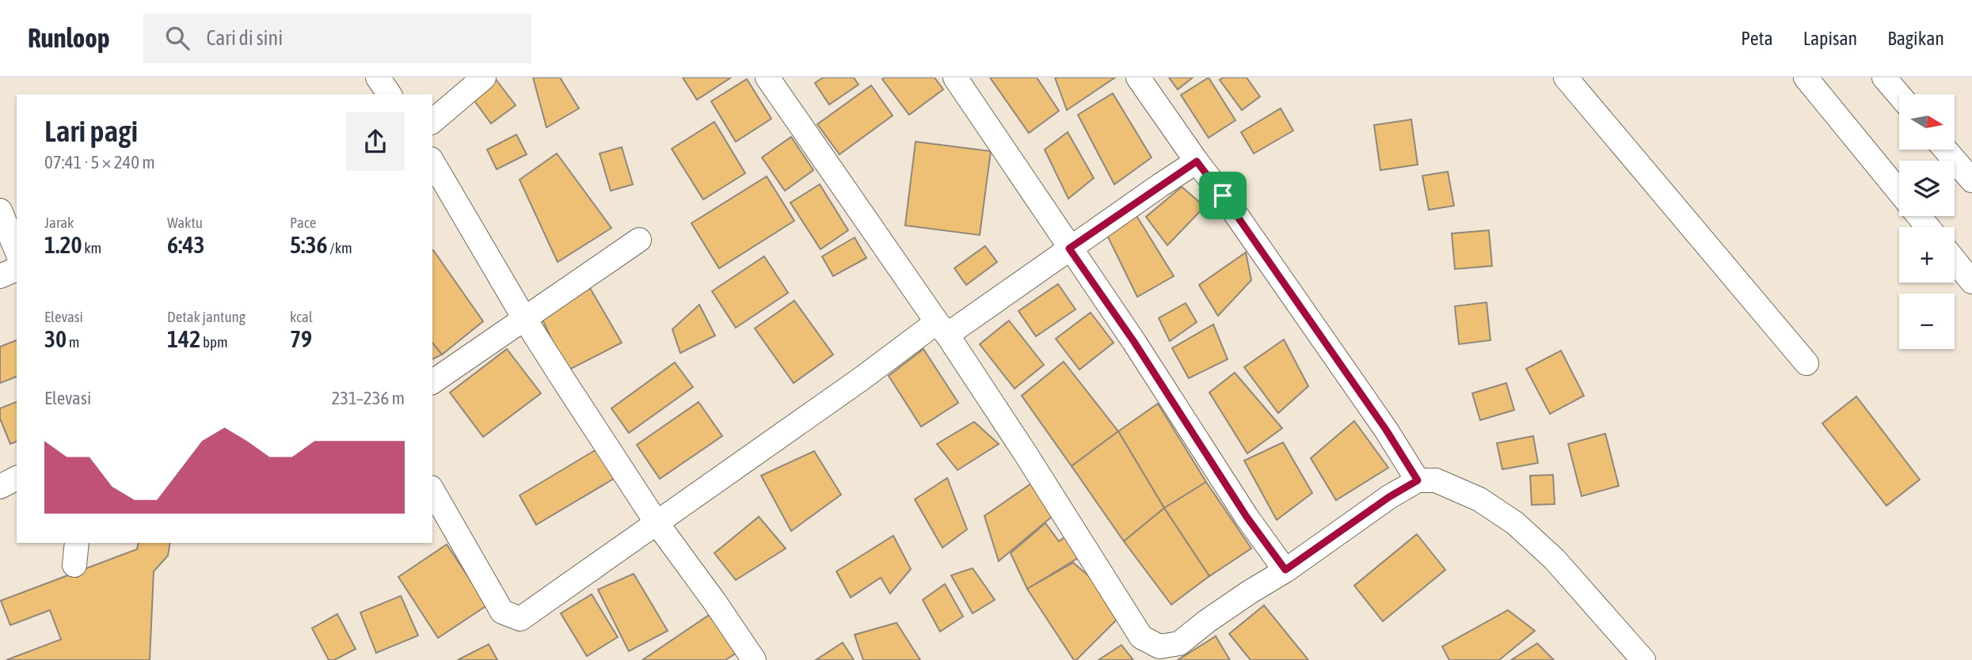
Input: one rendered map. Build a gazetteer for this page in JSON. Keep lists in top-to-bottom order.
{
  "north": "right",
  "page": {
    "header": "Runloop",
    "search": "Cari di sini",
    "nav": ["Peta", "Lapisan", "Bagikan"],
    "map_buttons": ["+", "−"],
    "heading": ["Lari pagi", "07:41 · 5 × 240 m"],
    "stats": [
      ["Jarak", "1.20 km"],
      ["Waktu", "6:43"],
      ["Pace", "5:36 /km"],
      ["Elevasi", "30 m"],
      ["Detak jantung", "142 bpm"],
      ["kcal", "79"]
    ],
    "chart": ["Elevasi", "231–236 m"]
  }
}
